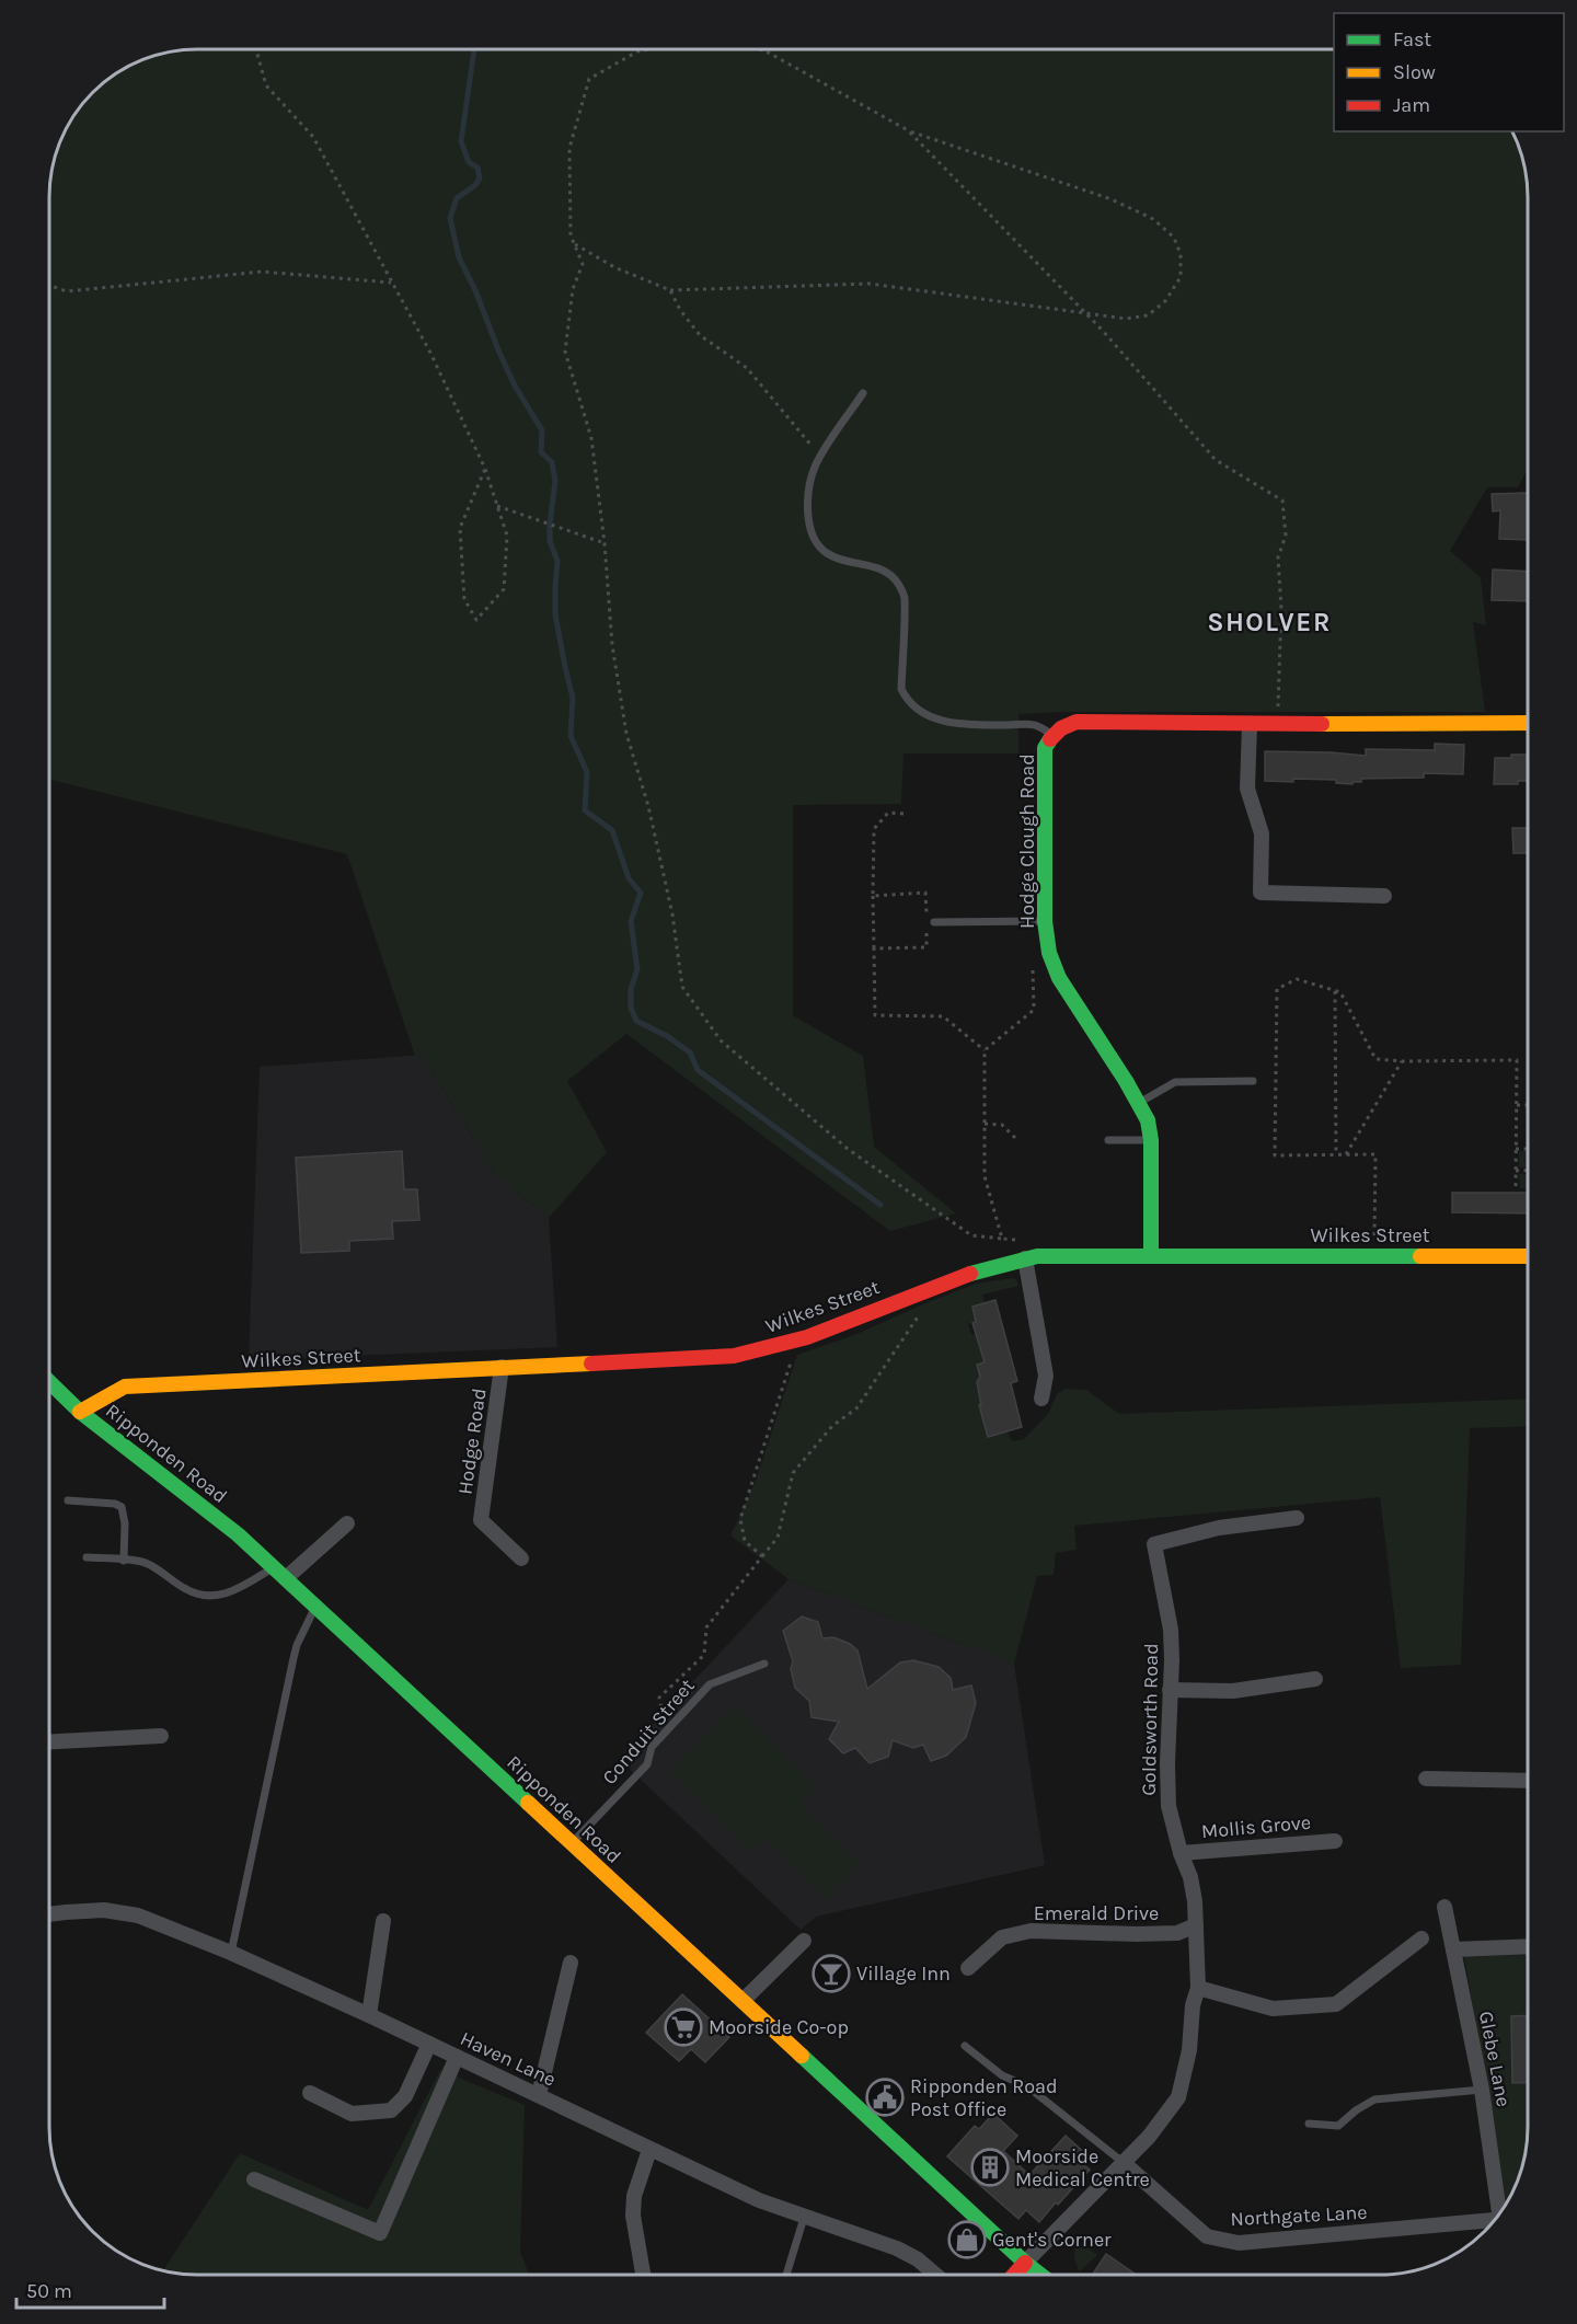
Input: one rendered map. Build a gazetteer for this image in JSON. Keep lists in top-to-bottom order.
{
  "streets": {
    "street": [
      "Hodge Clough Road",
      "Wilkes Street",
      "Hodge Road",
      "Ripponden Road",
      "Goldsworth Road",
      "Mollis Grove",
      "Emerald Drive",
      "Haven Lane",
      "Glebe Lane",
      "Northgate Lane"
    ],
    "lane": ["Conduit Street"]
  },
  "crossings": [
    ["Hodge Clough Road", "Wilkes Street"],
    ["Wilkes Street", "Hodge Road"],
    ["Wilkes Street", "Ripponden Road"],
    ["Ripponden Road", "Goldsworth Road"],
    ["Ripponden Road", "Conduit Street"],
    ["Goldsworth Road", "Mollis Grove"],
    ["Goldsworth Road", "Emerald Drive"],
    ["Goldsworth Road", "Northgate Lane"]
  ],
  "districts": ["SHOLVER"],
  "places": {
    "bar": ["Village Inn"],
    "supermarket": ["Moorside Co-op"],
    "public building": ["Ripponden Road Post Office"],
    "building": ["Moorside Medical Centre"],
    "shop": ["Gent's Corner"]
  },
  "legend": ["Fast", "Slow", "Jam"],
  "scale_bar": "50 m"
}
